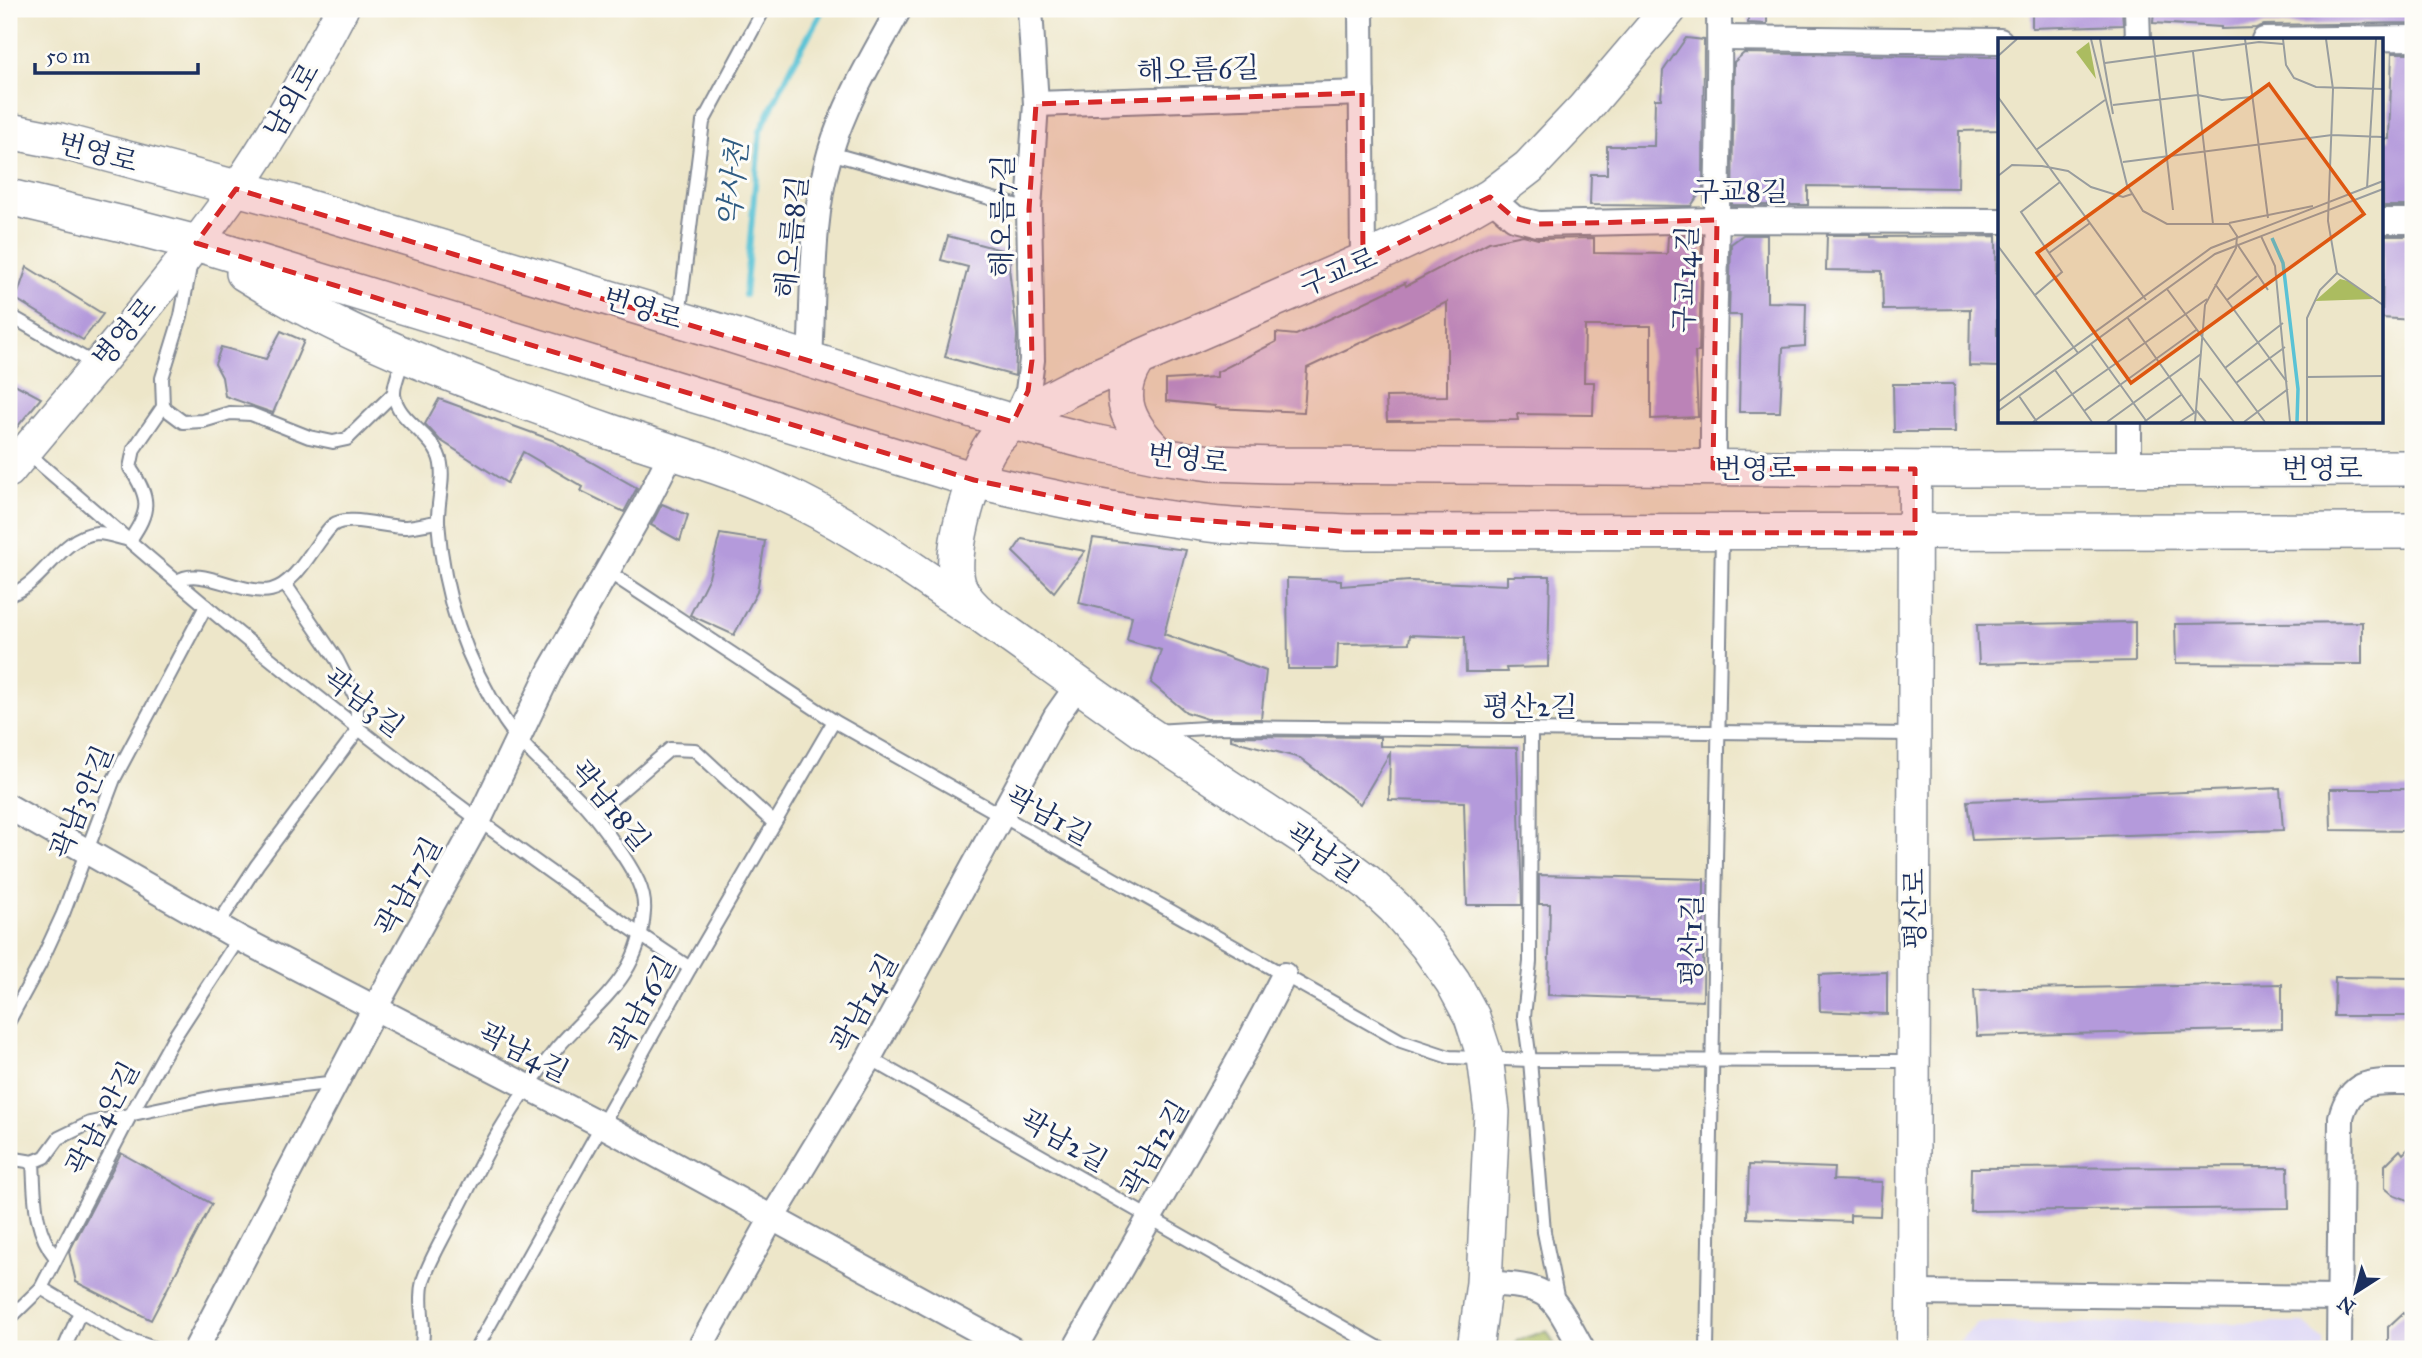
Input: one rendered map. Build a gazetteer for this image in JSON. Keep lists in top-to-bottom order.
{
  "streets": {
    "main road": ["번영로", "구교로", "곽남길"],
    "street": [
      "해오름6길",
      "남외로",
      "구교8길",
      "해오름7길",
      "해오름8길",
      "구교14길",
      "병영로",
      "곽남17길",
      "평산로",
      "곽남14길",
      "곽남4길",
      "곽남12길"
    ],
    "lane": [
      "곽남3길",
      "평산2길",
      "곽남3안길",
      "곽남18길",
      "곽남1길",
      "평산1길",
      "곽남16길",
      "곽남4안길",
      "곽남2길"
    ]
  },
  "crossings": [
    ["해오름6길", "해오름7길"],
    ["남외로", "번영로"],
    ["남외로", "병영로"],
    ["번영로", "해오름7길"],
    ["번영로", "해오름8길"],
    ["번영로", "구교로"],
    ["번영로", "구교14길"],
    ["번영로", "병영로"],
    ["번영로", "평산로"],
    ["구교8길", "구교로"],
    ["구교8길", "구교14길"],
    ["해오름7길", "구교로"],
    ["구교로", "곽남길"],
    ["병영로", "곽남3길"],
    ["곽남3길", "곽남3안길"],
    ["곽남3길", "곽남18길"],
    ["곽남3길", "곽남17길"],
    ["곽남3길", "곽남16길"],
    ["평산2길", "곽남길"],
    ["평산2길", "평산로"],
    ["평산2길", "평산1길"],
    ["곽남3안길", "곽남4길"],
    ["곽남18길", "곽남17길"],
    ["곽남18길", "곽남4길"],
    ["곽남1길", "곽남길"],
    ["곽남1길", "곽남17길"],
    ["곽남1길", "평산로"],
    ["곽남1길", "평산1길"],
    ["곽남1길", "곽남14길"],
    ["곽남1길", "곽남16길"],
    ["곽남1길", "곽남12길"],
    ["곽남길", "곽남14길"],
    ["곽남17길", "곽남4길"],
    ["곽남14길", "곽남4길"],
    ["곽남14길", "곽남2길"],
    ["곽남16길", "곽남4길"],
    ["곽남4길", "곽남4안길"],
    ["곽남2길", "곽남12길"]
  ],
  "water": ["약사천"],
  "scale_bar": "50 m",
  "north": "bottom left"
}
